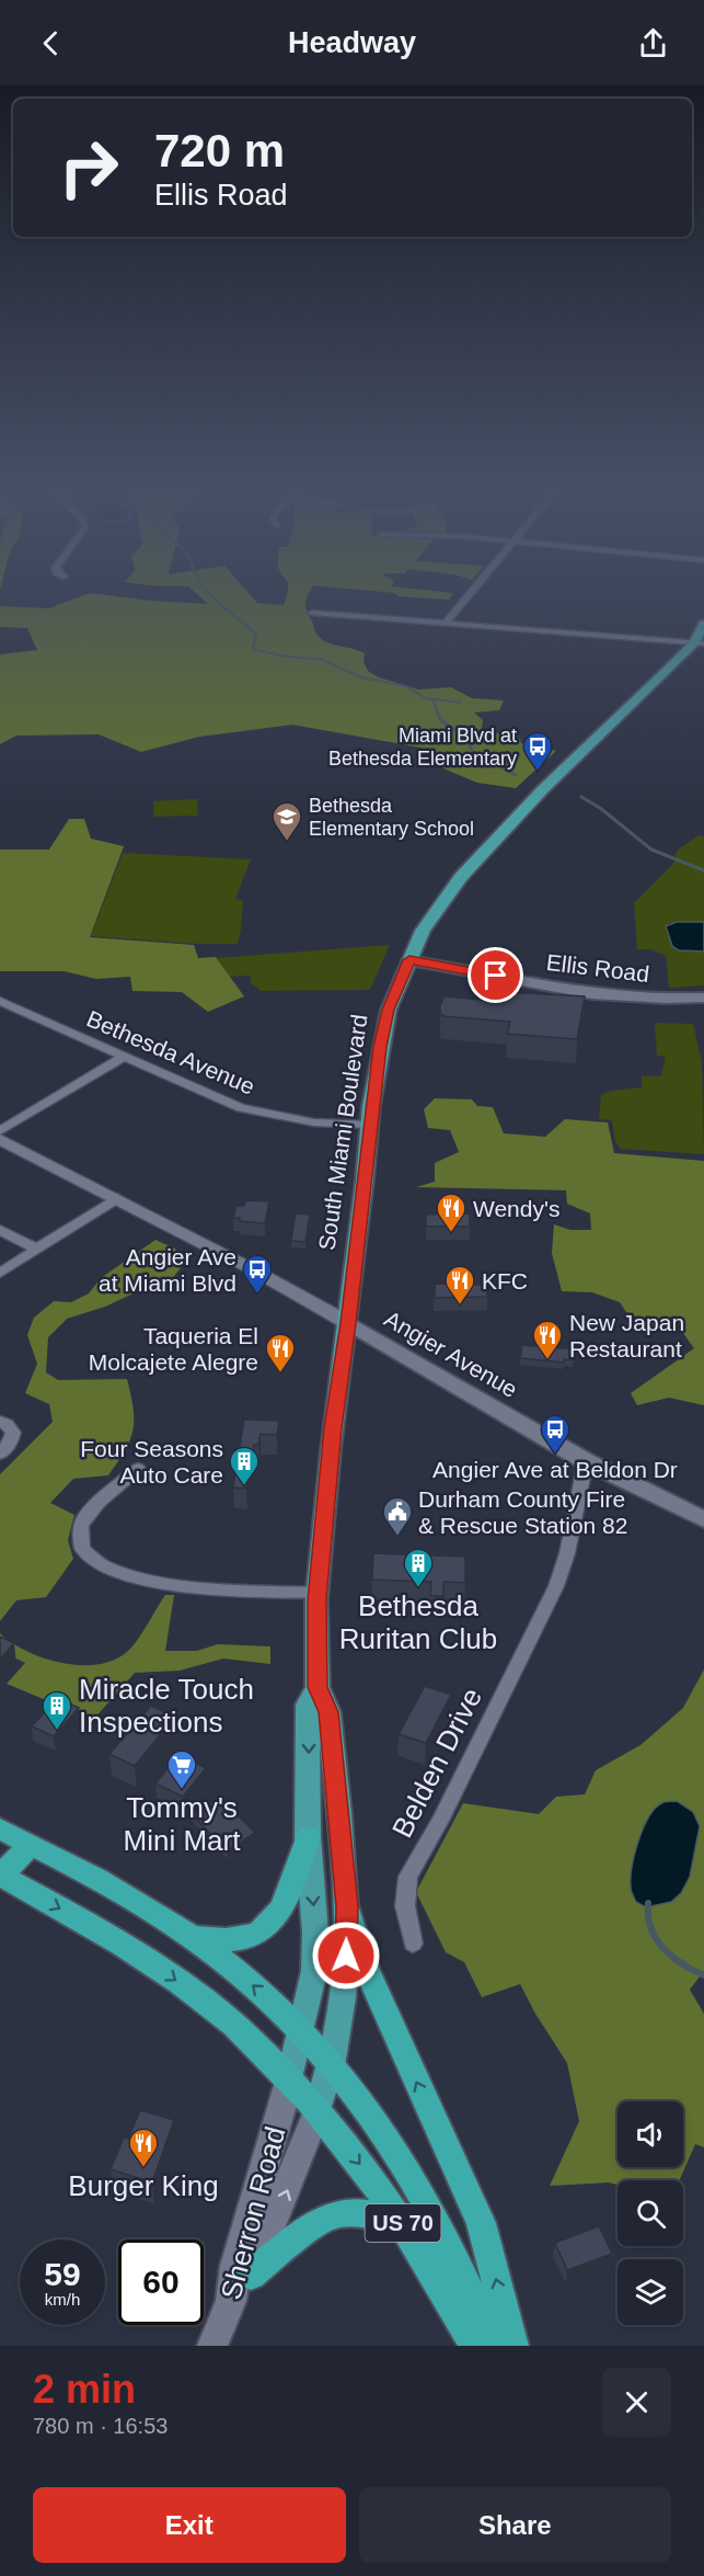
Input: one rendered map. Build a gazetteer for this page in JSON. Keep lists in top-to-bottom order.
{
  "streets": {
    "highway": ["US 70"],
    "main road": [
      "Ellis Road",
      "South Miami Boulevard",
      "Angier Avenue",
      "Sherron Road"
    ],
    "street": ["Bethesda Avenue", "Belden Drive"]
  },
  "crossings": [
    ["Ellis Road", "South Miami Boulevard"],
    ["Bethesda Avenue", "South Miami Boulevard"],
    ["South Miami Boulevard", "Angier Avenue"],
    ["South Miami Boulevard", "Sherron Road"],
    ["South Miami Boulevard", "US 70"],
    ["Angier Avenue", "Belden Drive"],
    ["Sherron Road", "US 70"]
  ],
  "places": {
    "bus stop": ["Miami Blvd at Bethesda Elementary", "Angier Ave at Miami Blvd", "Angier Ave at Beldon Dr"],
    "school or university": ["Bethesda Elementary School"],
    "restaurant": [
      "Wendy's",
      "KFC",
      "New Japan Restaurant",
      "Taqueria El Molcajete Alegre",
      "Burger King"
    ],
    "building": ["Four Seasons Auto Care", "Bethesda Ruritan Club", "Miracle Touch Inspections"],
    "public building": ["Durham County Fire & Rescue Station 82"],
    "supermarket": ["Tommy's Mini Mart"]
  },
  "page": {
    "header": "Headway",
    "turn": ["720 m", "Ellis Road"],
    "speed": "59 km/h",
    "limit": "60",
    "heading": ["2 min", "780 m · 16:53"],
    "buttons": ["Exit", "Share"]
  }
}
